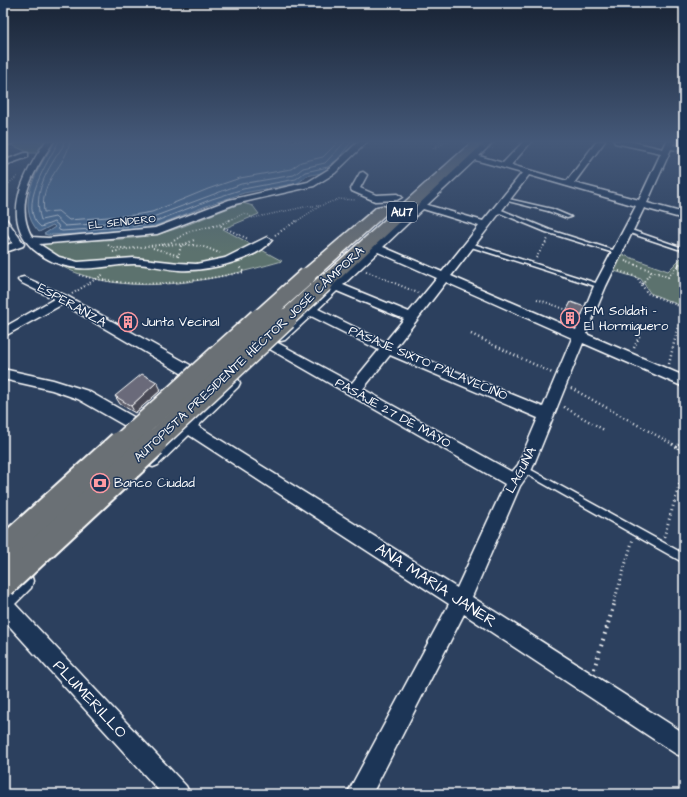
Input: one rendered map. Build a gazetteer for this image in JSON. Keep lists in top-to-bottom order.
{
  "streets": {
    "highway": ["AU7", "AUTOPISTA PRESIDENTE HÉCTOR JOSÉ CÁMPORA"],
    "street": [
      "EL SENDERO",
      "ESPERANZA",
      "PASAJE SIXTO PALAVECINO",
      "PASAJE 27 DE MAYO",
      "LAGUNA",
      "ANA MARÍA JANER",
      "PLUMERILLO"
    ]
  },
  "crossings": [
    ["PASAJE SIXTO PALAVECINO", "LAGUNA"],
    ["PASAJE 27 DE MAYO", "LAGUNA"],
    ["LAGUNA", "ANA MARÍA JANER"]
  ],
  "places": {
    "building": ["FM Soldati - El Hormiguero", "Junta Vecinal"],
    "bank": ["Banco Ciudad"]
  }
}
